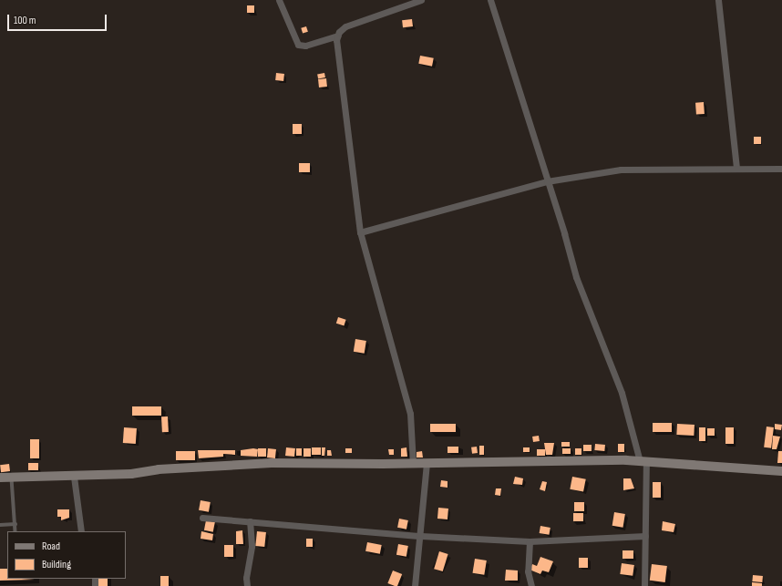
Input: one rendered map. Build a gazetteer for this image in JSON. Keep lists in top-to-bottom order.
{
  "legend": ["Road", "Building"],
  "scale_bar": "100 m"
}
